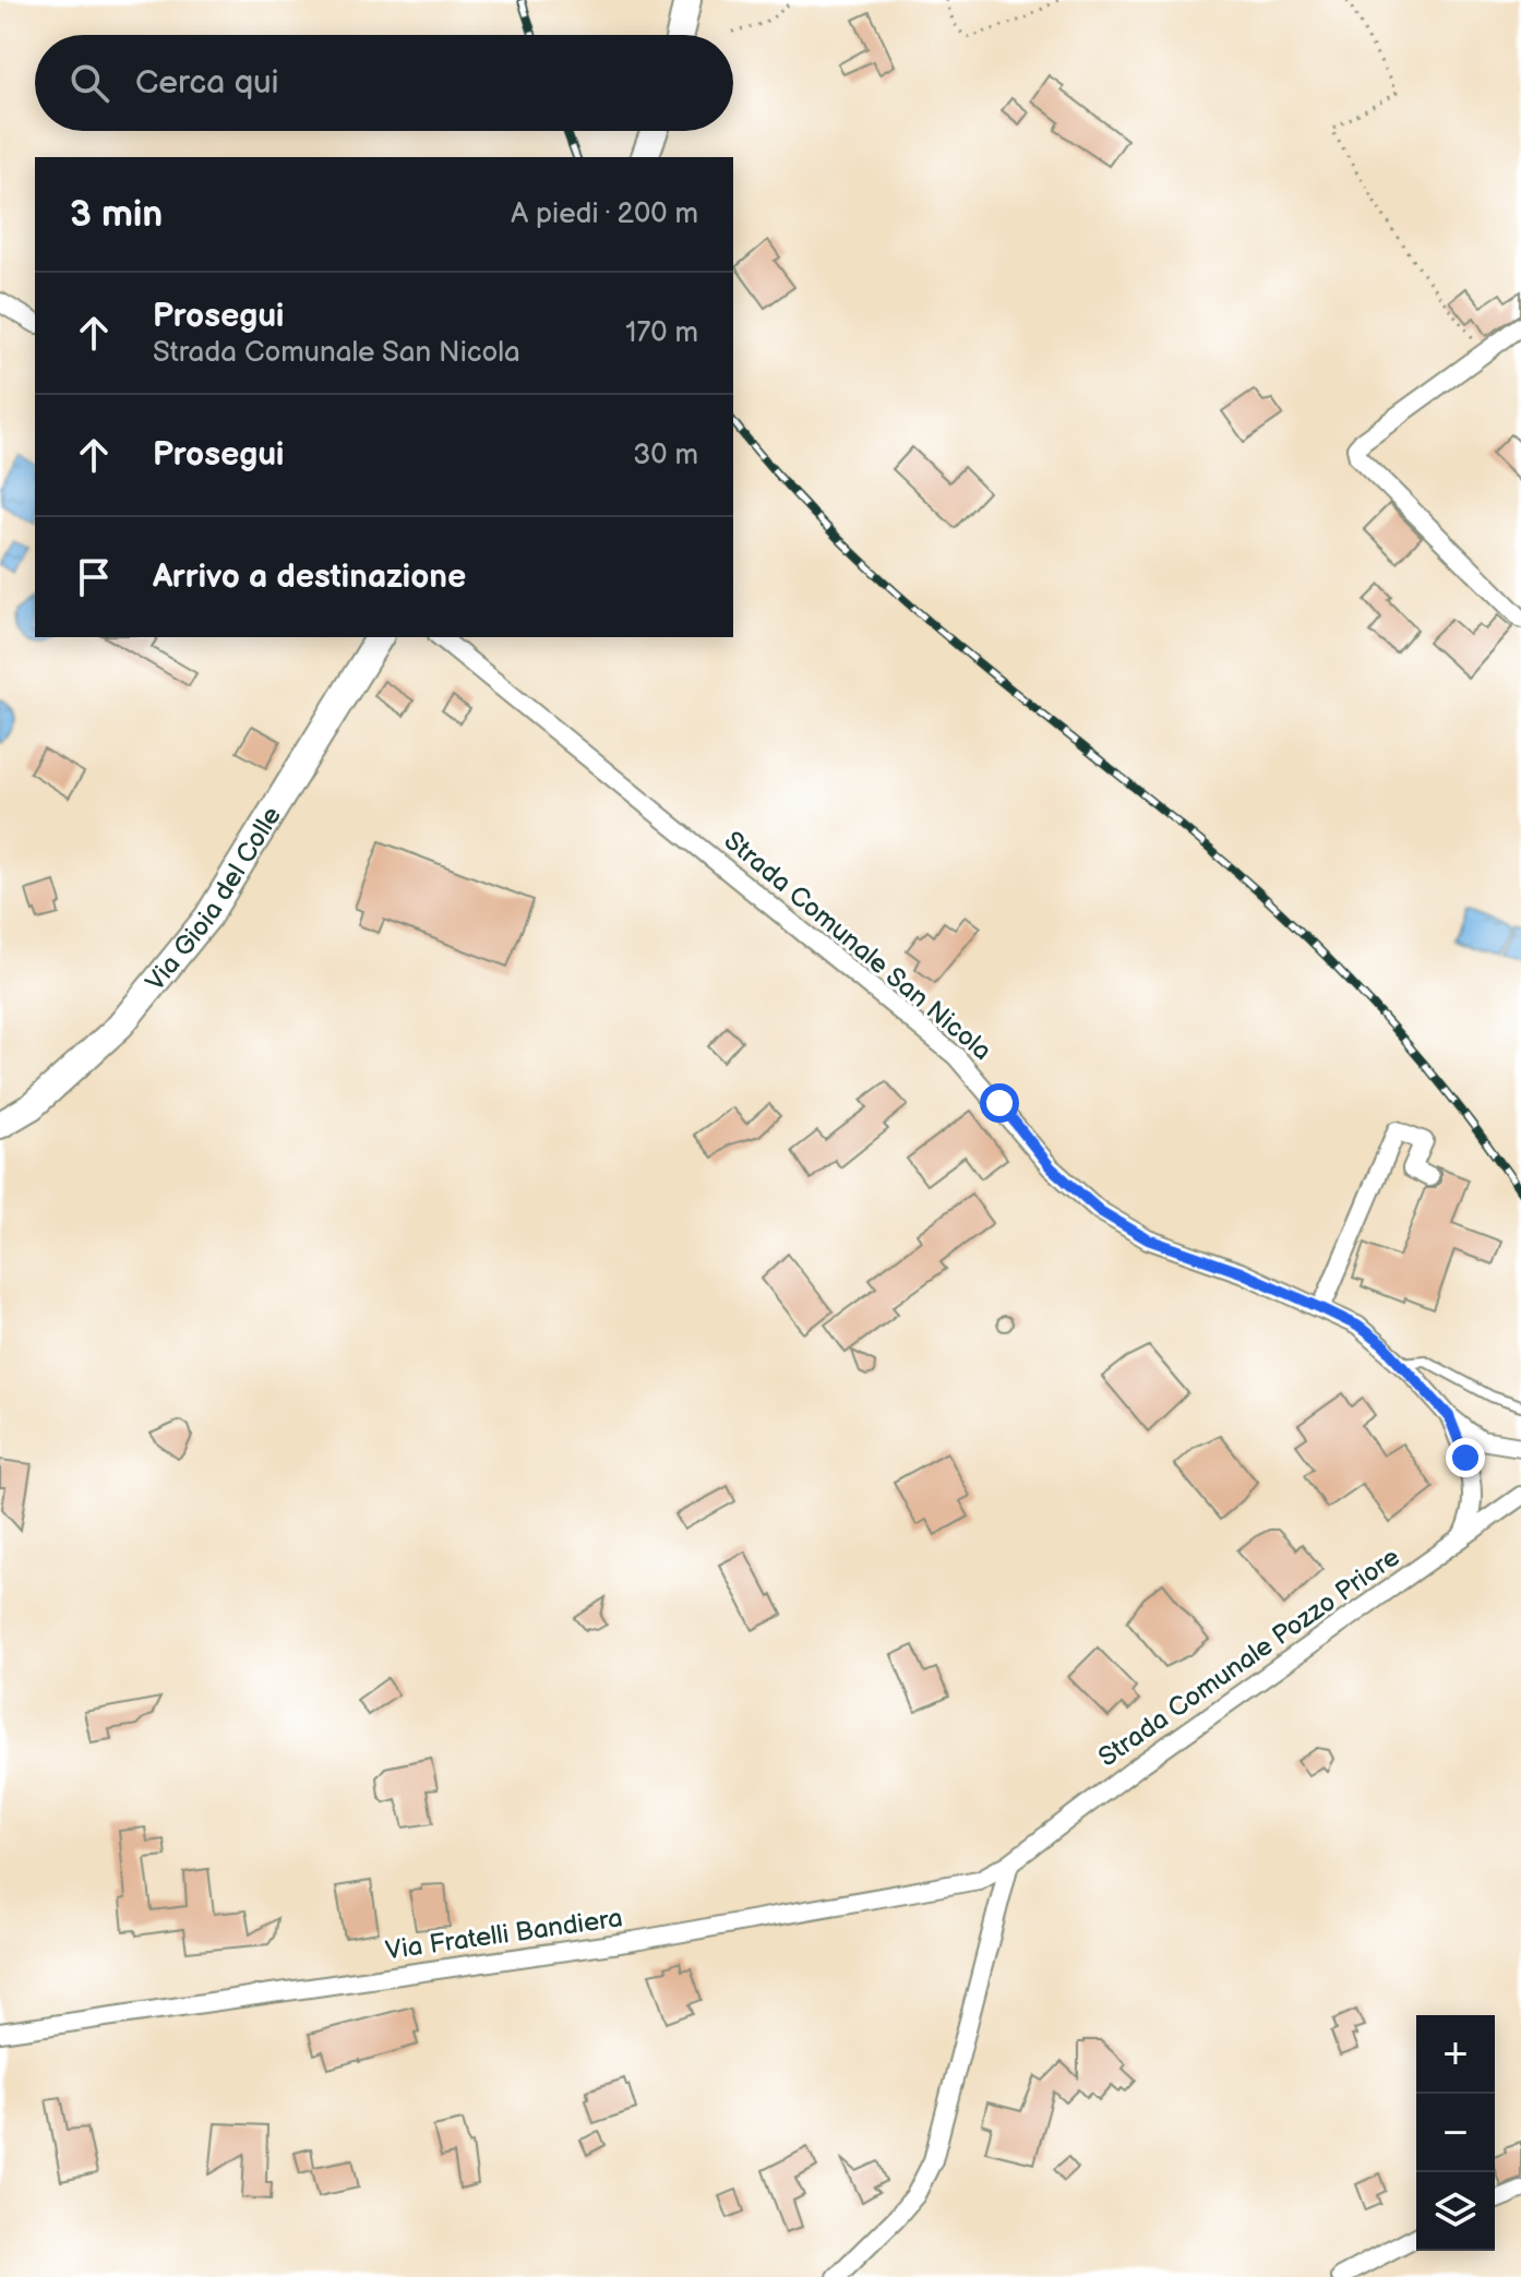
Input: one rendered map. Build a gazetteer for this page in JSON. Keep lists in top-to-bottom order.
{
  "streets": {
    "main road": ["Via Gioia del Colle"],
    "street": ["Strada Comunale San Nicola", "Strada Comunale Pozzo Priore", "Via Fratelli Bandiera"]
  },
  "crossings": [
    ["Strada Comunale Pozzo Priore", "Via Fratelli Bandiera"]
  ],
  "page": {
    "search": "Cerca qui",
    "heading": ["3 min", "A piedi · 200 m"],
    "list": [
      ["Prosegui", "Strada Comunale San Nicola", "170 m"],
      ["Prosegui", "30 m"],
      "Arrivo a destinazione"
    ],
    "map_buttons": ["+", "−"]
  }
}
